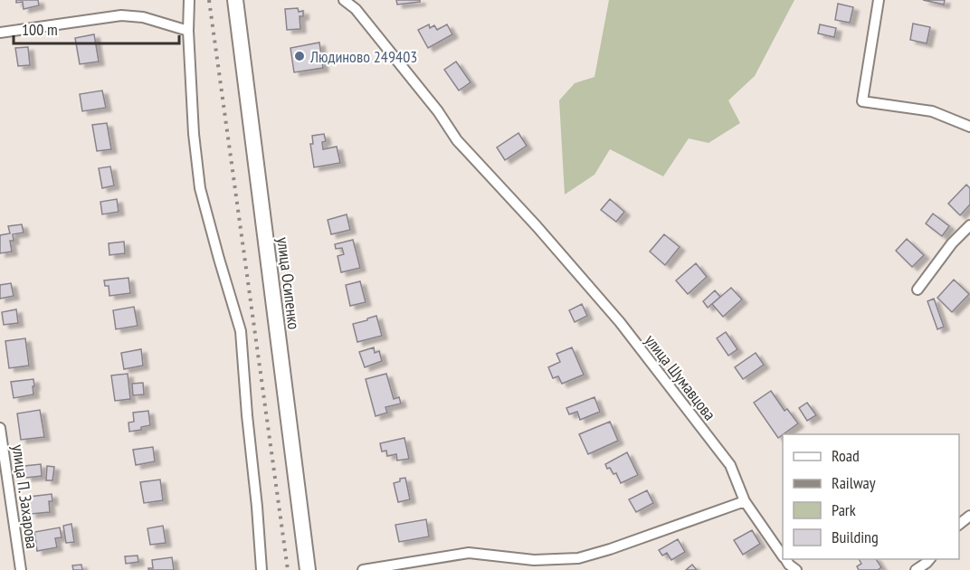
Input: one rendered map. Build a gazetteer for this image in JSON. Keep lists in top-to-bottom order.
{
  "streets": {
    "street": ["улица Осипенко", "улица Шумавцова", "улица П. Захарова"]
  },
  "places": ["Людиново 249403"],
  "legend": [
    "Road",
    "Railway",
    "Park",
    "Building"
  ],
  "scale_bar": "100 m"
}
